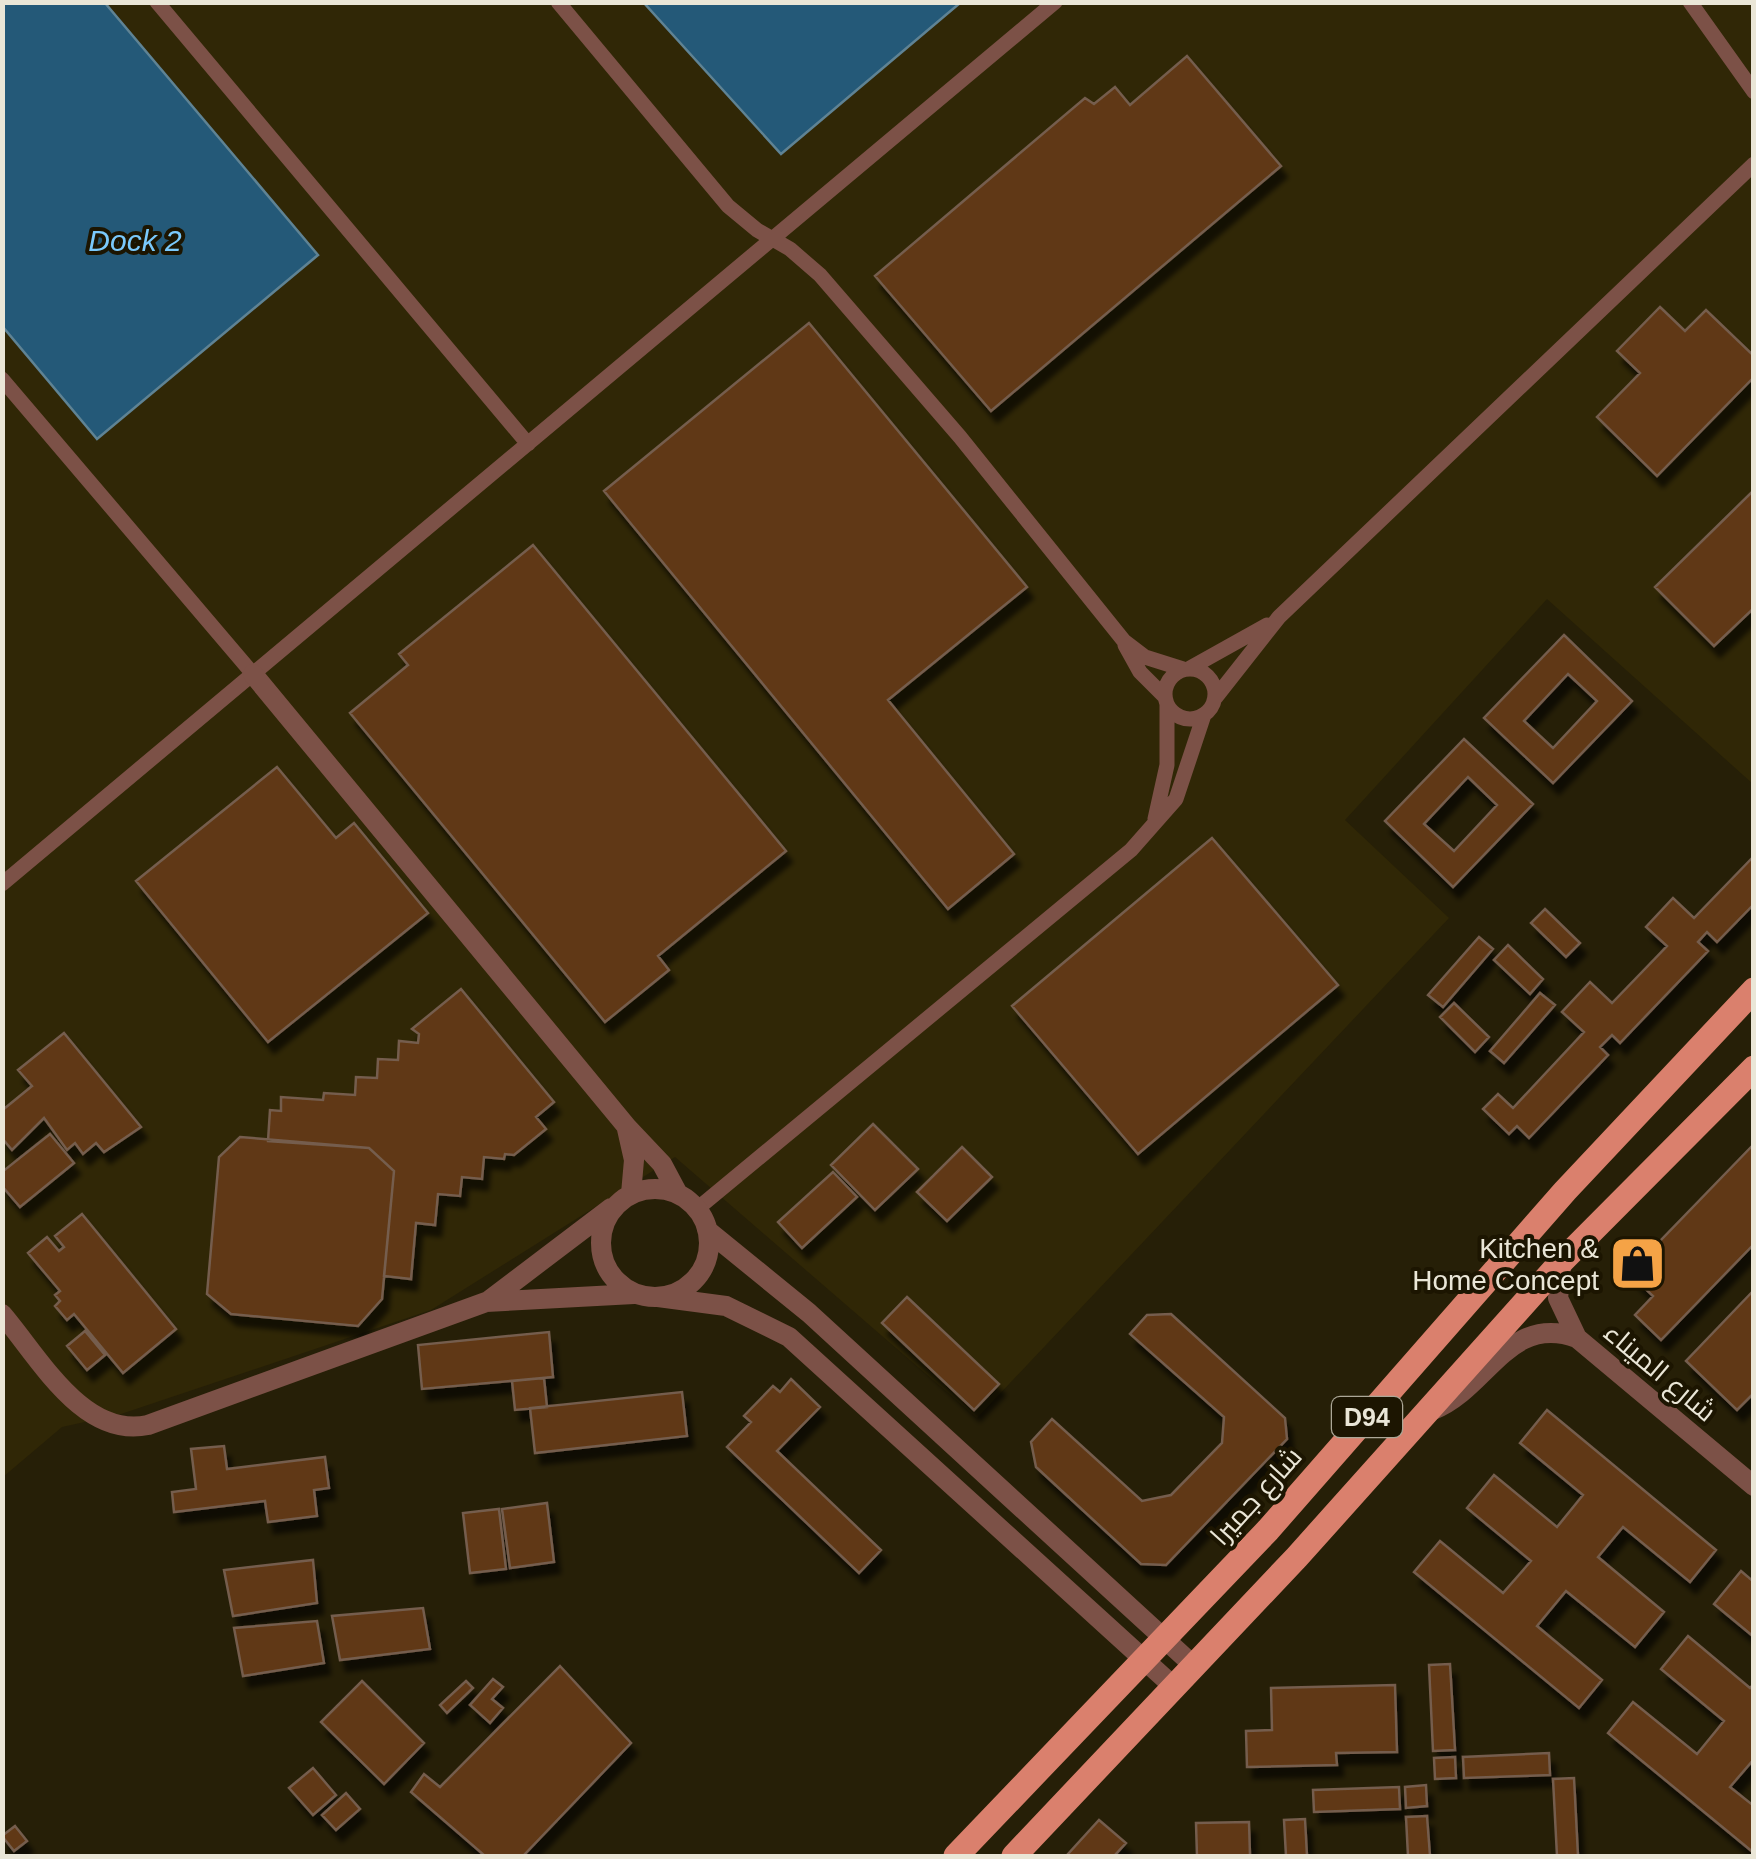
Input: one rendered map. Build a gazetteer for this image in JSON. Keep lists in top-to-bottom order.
{
  "streets": {
    "main road": ["D94", "شارع جميرا"],
    "street": ["شارع الميناء"]
  },
  "water": ["Dock 2"],
  "places": {
    "shop": ["Kitchen & Home Concept"]
  }
}
